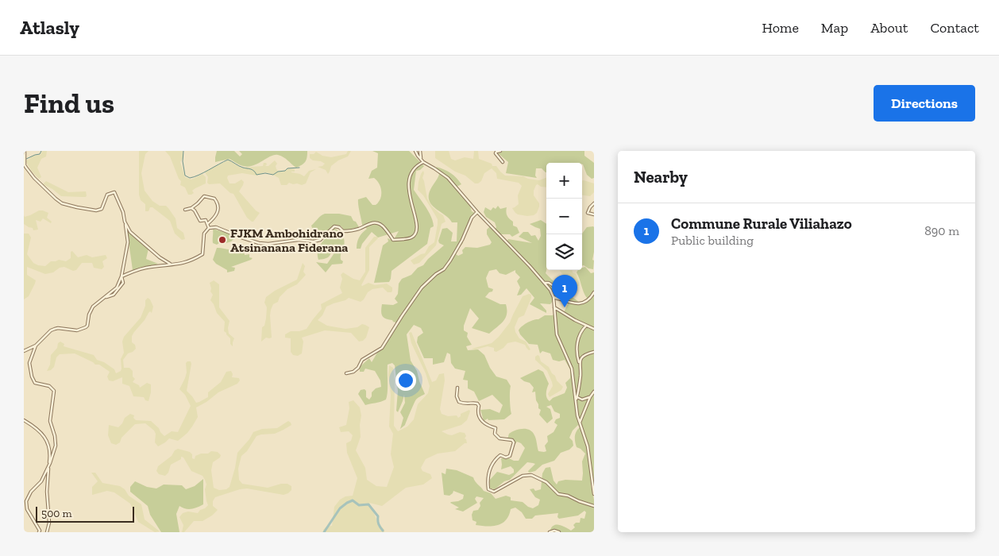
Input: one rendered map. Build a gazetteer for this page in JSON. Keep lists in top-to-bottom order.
{
  "places": ["FJKM Ambohidrano Atsinanana Fiderana"],
  "scale_bar": "500 m",
  "page": {
    "header": "Atlasly",
    "nav": [
      "Home",
      "Map",
      "About",
      "Contact"
    ],
    "buttons": "Directions",
    "title": "Find us",
    "heading": "Nearby",
    "map_buttons": ["+", "−"],
    "list": [
      {
        "mark": "1",
        "name": "Commune Rurale Viliahazo",
        "note": "Public building",
        "value": "890 m"
      }
    ],
    "pins": "1",
    "scale": "500 m"
  }
}
